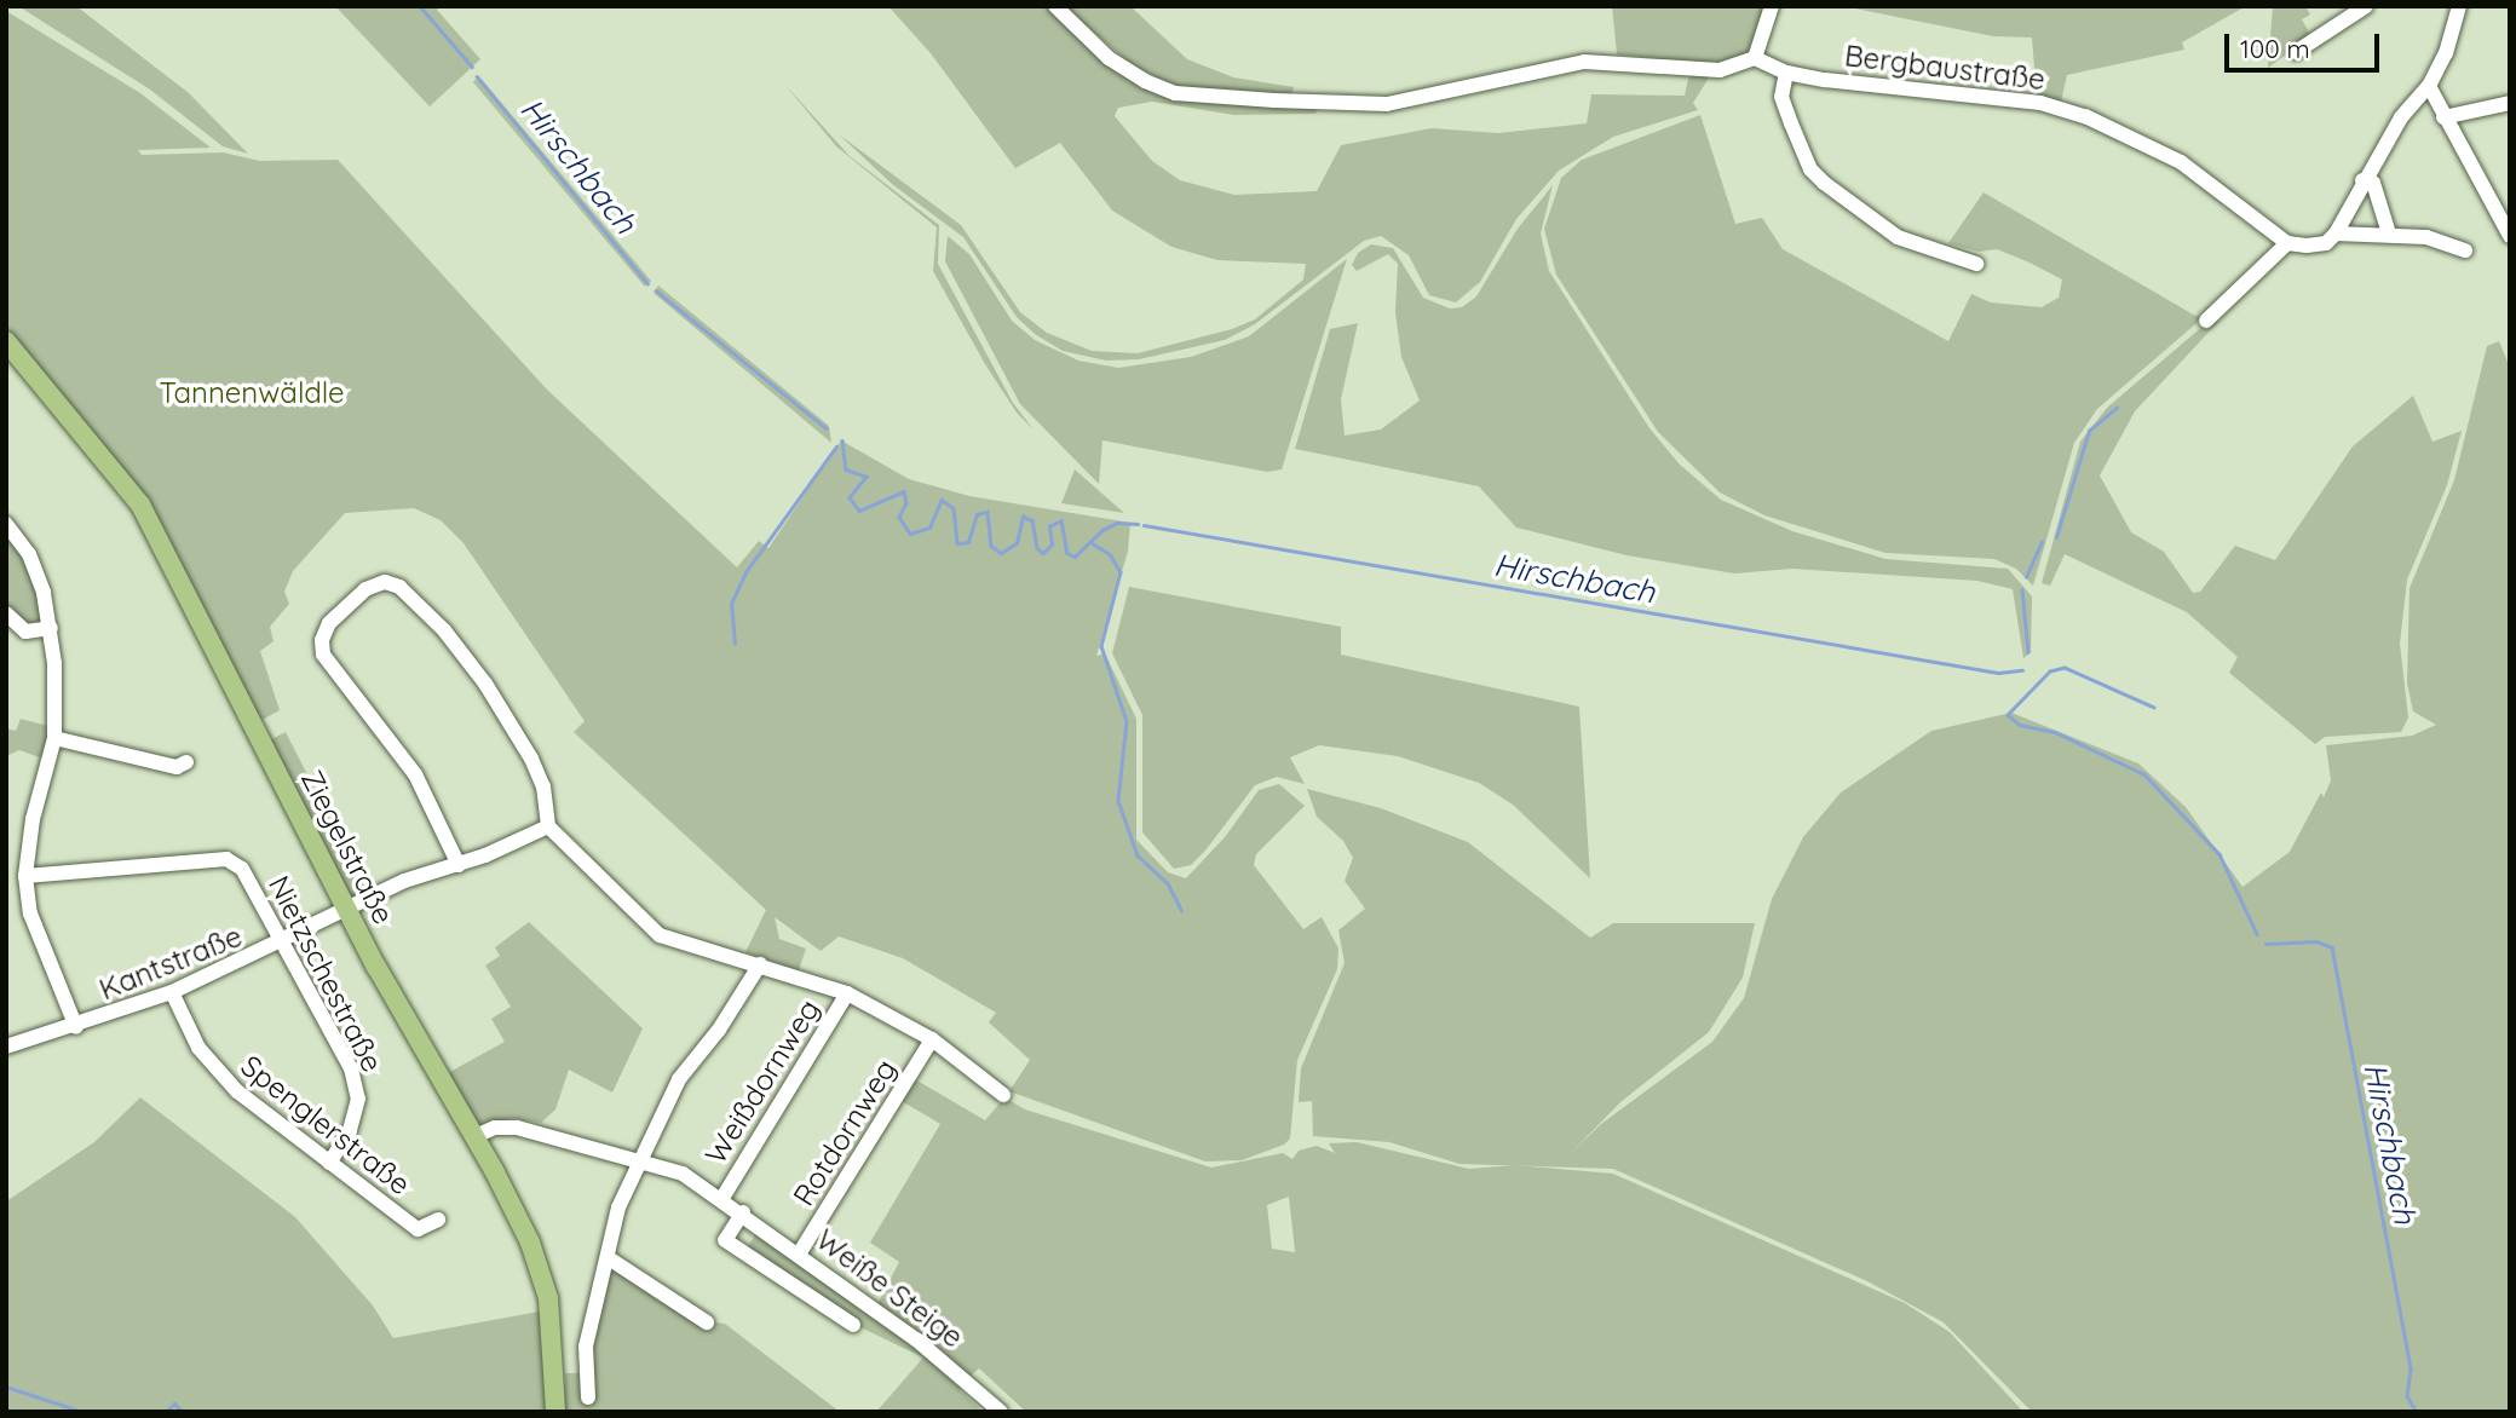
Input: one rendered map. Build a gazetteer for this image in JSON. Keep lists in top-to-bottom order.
{
  "streets": {
    "main road": ["Ziegelstraße"],
    "street": [
      "Bergbaustraße",
      "Kantstraße",
      "Nietzschestraße",
      "Weißdornweg",
      "Spenglerstraße",
      "Rotdornweg",
      "Weiße Steige"
    ]
  },
  "crossings": [
    ["Ziegelstraße", "Kantstraße"],
    ["Ziegelstraße", "Weiße Steige"],
    ["Kantstraße", "Nietzschestraße"],
    ["Kantstraße", "Spenglerstraße"],
    ["Nietzschestraße", "Spenglerstraße"],
    ["Weißdornweg", "Weiße Steige"],
    ["Rotdornweg", "Weiße Steige"]
  ],
  "water": ["Hirschbach"],
  "parks": ["Tannenwäldle"],
  "scale_bar": "100 m"
}
